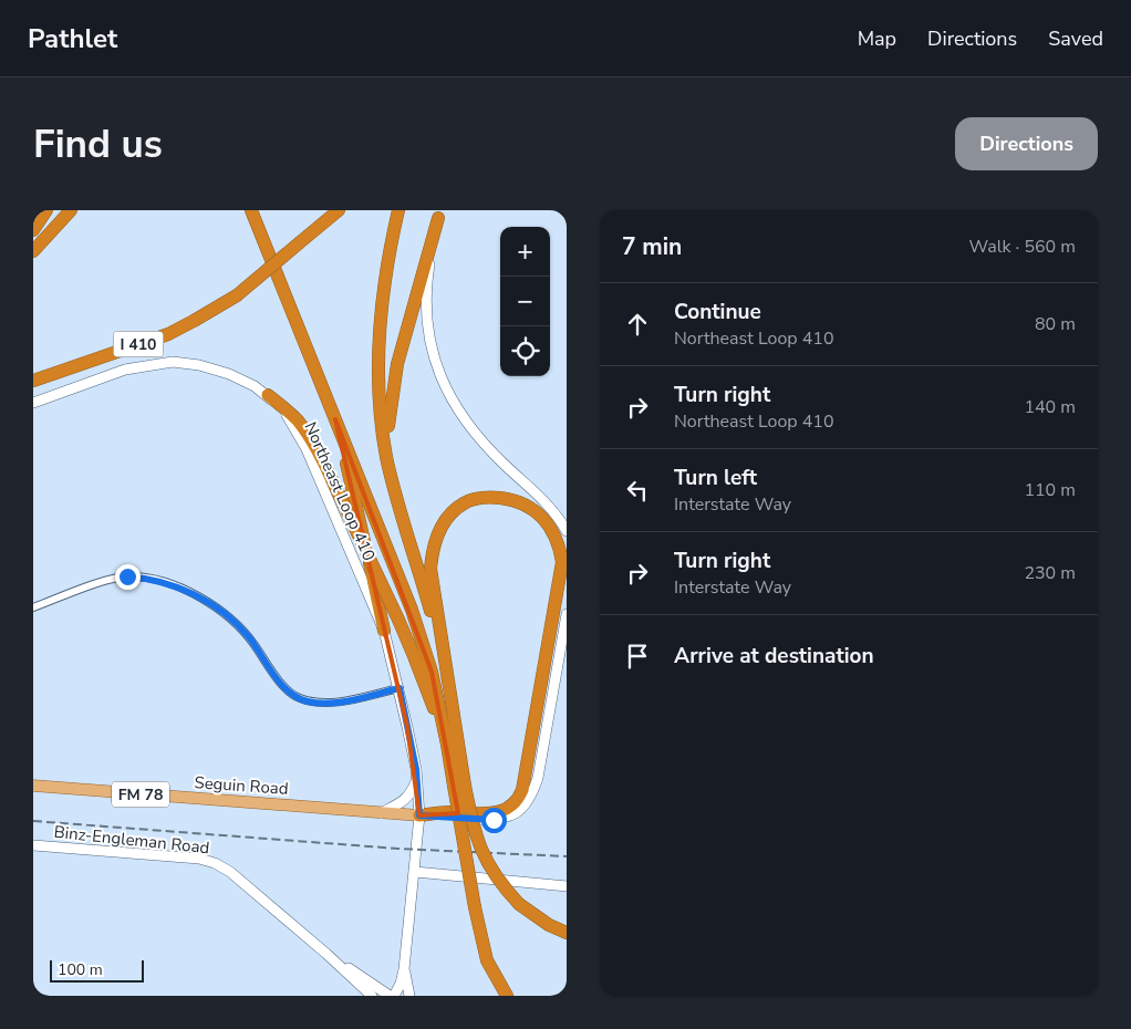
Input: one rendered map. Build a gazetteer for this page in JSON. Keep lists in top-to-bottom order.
{
  "streets": {
    "highway": ["I 410"],
    "main road": [
      "Northeast Loop 410",
      "Seguin Road",
      "FM 78",
      "Binz-Engleman Road"
    ]
  },
  "crossings": [
    ["Northeast Loop 410", "FM 78"],
    ["Northeast Loop 410", "Binz-Engleman Road"],
    ["Seguin Road", "FM 78"]
  ],
  "scale_bar": "100 m",
  "page": {
    "header": "Pathlet",
    "nav": ["Map", "Directions", "Saved"],
    "buttons": "Directions",
    "title": "Find us",
    "heading": ["7 min", "Walk · 560 m"],
    "map_buttons": ["+", "−"],
    "list": [
      ["Continue", "Northeast Loop 410", "80 m"],
      ["Turn right", "Northeast Loop 410", "140 m"],
      ["Turn left", "Interstate Way", "110 m"],
      ["Turn right", "Interstate Way", "230 m"],
      "Arrive at destination"
    ],
    "scale": "100 m"
  }
}
